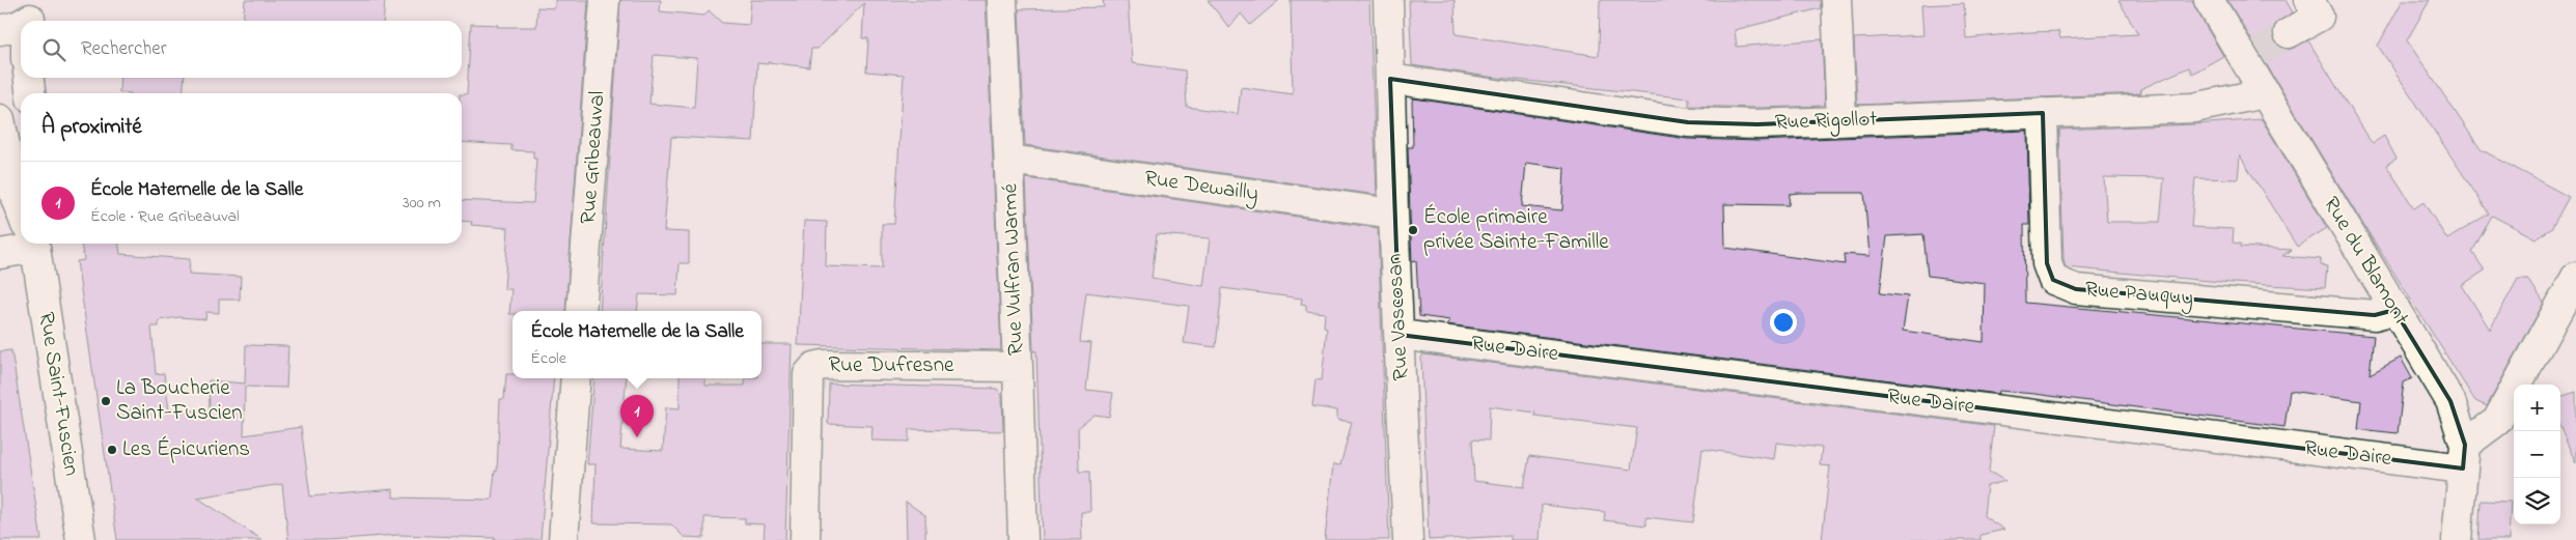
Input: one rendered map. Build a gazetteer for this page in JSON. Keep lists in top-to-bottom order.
{
  "streets": {
    "street": [
      "Rue Rigollot",
      "Rue Gribeauval",
      "Rue Dewailly",
      "Rue du Blamont",
      "Rue Vulfran Warmé",
      "Rue Pauquy",
      "Rue Vascosan",
      "Rue Daire",
      "Rue Dufresne",
      "Rue Saint-Fuscien"
    ]
  },
  "crossings": [
    ["Rue Rigollot", "Rue du Blamont"],
    ["Rue Rigollot", "Rue Pauquy"],
    ["Rue Rigollot", "Rue Vascosan"],
    ["Rue Dewailly", "Rue Vulfran Warmé"],
    ["Rue Dewailly", "Rue Vascosan"],
    ["Rue du Blamont", "Rue Pauquy"],
    ["Rue du Blamont", "Rue Daire"],
    ["Rue Vulfran Warmé", "Rue Dufresne"],
    ["Rue Vascosan", "Rue Daire"]
  ],
  "places": ["École primaire privée Sainte-Famille", "La Boucherie Saint-Fuscien", "Les Épicuriens"],
  "page": {
    "search": "Rechercher",
    "heading": "À proximité",
    "list": [
      {
        "mark": "1",
        "name": "École Maternelle de la Salle",
        "note": "École · Rue Gribeauval",
        "value": "300 m"
      }
    ],
    "popup": ["École Maternelle de la Salle", "École"],
    "map_buttons": ["+", "−"],
    "pins": "1"
  }
}
